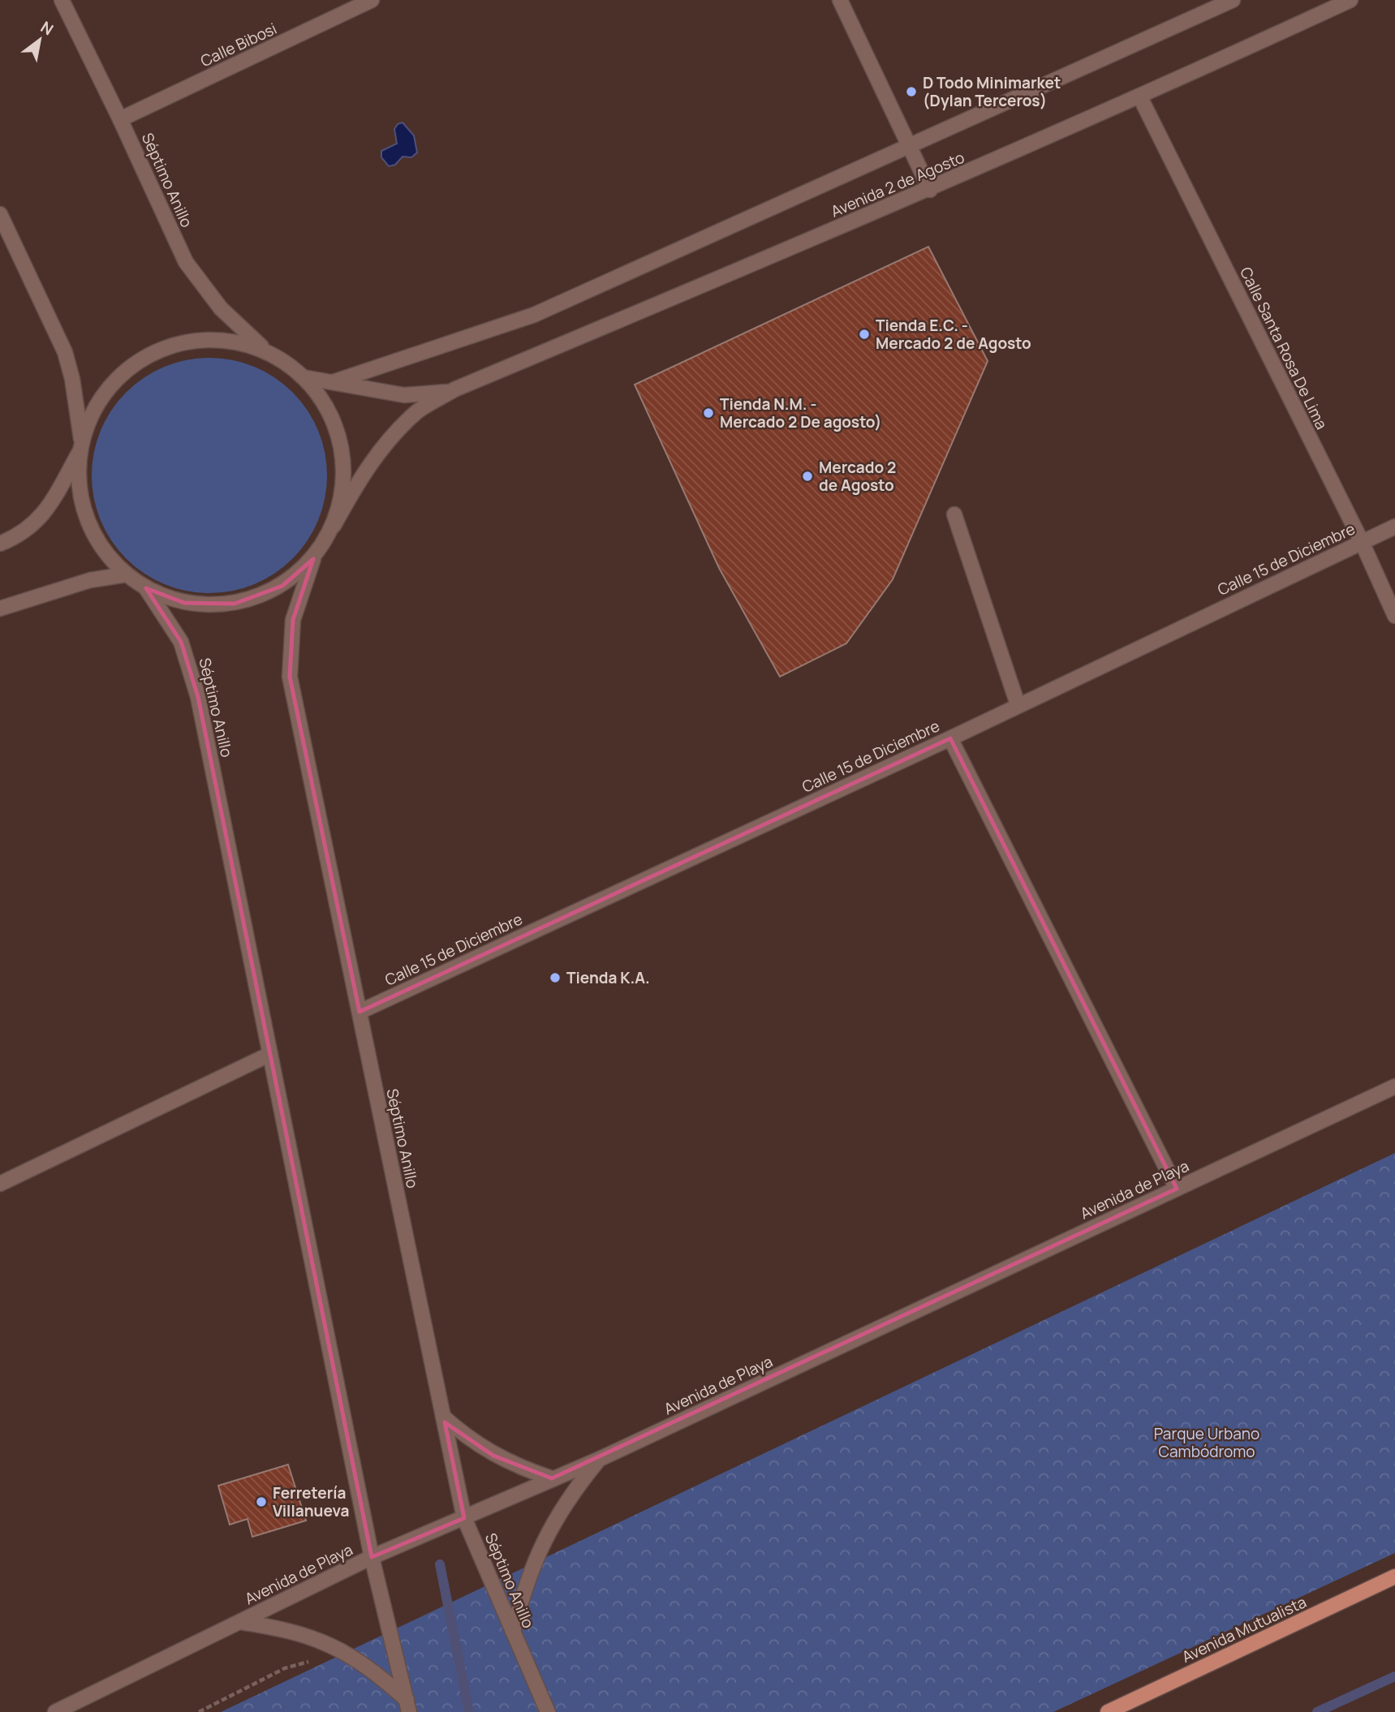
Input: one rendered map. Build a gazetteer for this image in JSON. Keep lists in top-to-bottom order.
{
  "streets": {
    "main road": [
      "Calle Bibosi",
      "Séptimo Anillo",
      "Avenida 2 de Agosto",
      "Calle Santa Rosa De Lima",
      "Calle 15 de Diciembre",
      "Avenida de Playa",
      "Avenida Mutualista"
    ]
  },
  "crossings": [
    ["Calle Bibosi", "Séptimo Anillo"],
    ["Séptimo Anillo", "Calle 15 de Diciembre"],
    ["Séptimo Anillo", "Avenida de Playa"],
    ["Avenida 2 de Agosto", "Calle Santa Rosa De Lima"],
    ["Calle Santa Rosa De Lima", "Calle 15 de Diciembre"]
  ],
  "parks": ["Parque Urbano Cambódromo"],
  "places": [
    "D Todo Minimarket (Dylan Terceros)",
    "Tienda E.C. - Mercado 2 de Agosto",
    "Tienda N.M. - Mercado 2 De agosto)",
    "Mercado 2 de Agosto",
    "Tienda K.A.",
    "Ferretería Villanueva"
  ],
  "north": "top right"
}
